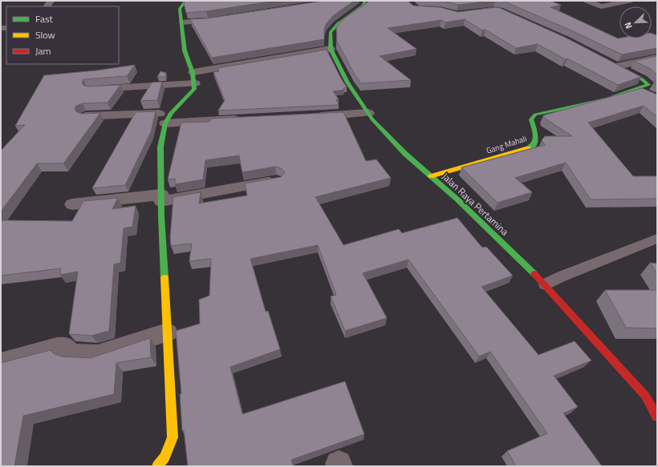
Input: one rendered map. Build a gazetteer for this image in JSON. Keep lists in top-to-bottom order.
{
  "streets": {
    "street": ["Gang Mahali", "Jalan Raya Pertamina"]
  },
  "crossings": [
    ["Gang Mahali", "Jalan Raya Pertamina"]
  ],
  "legend": ["Fast", "Slow", "Jam"],
  "north": "bottom left"
}
